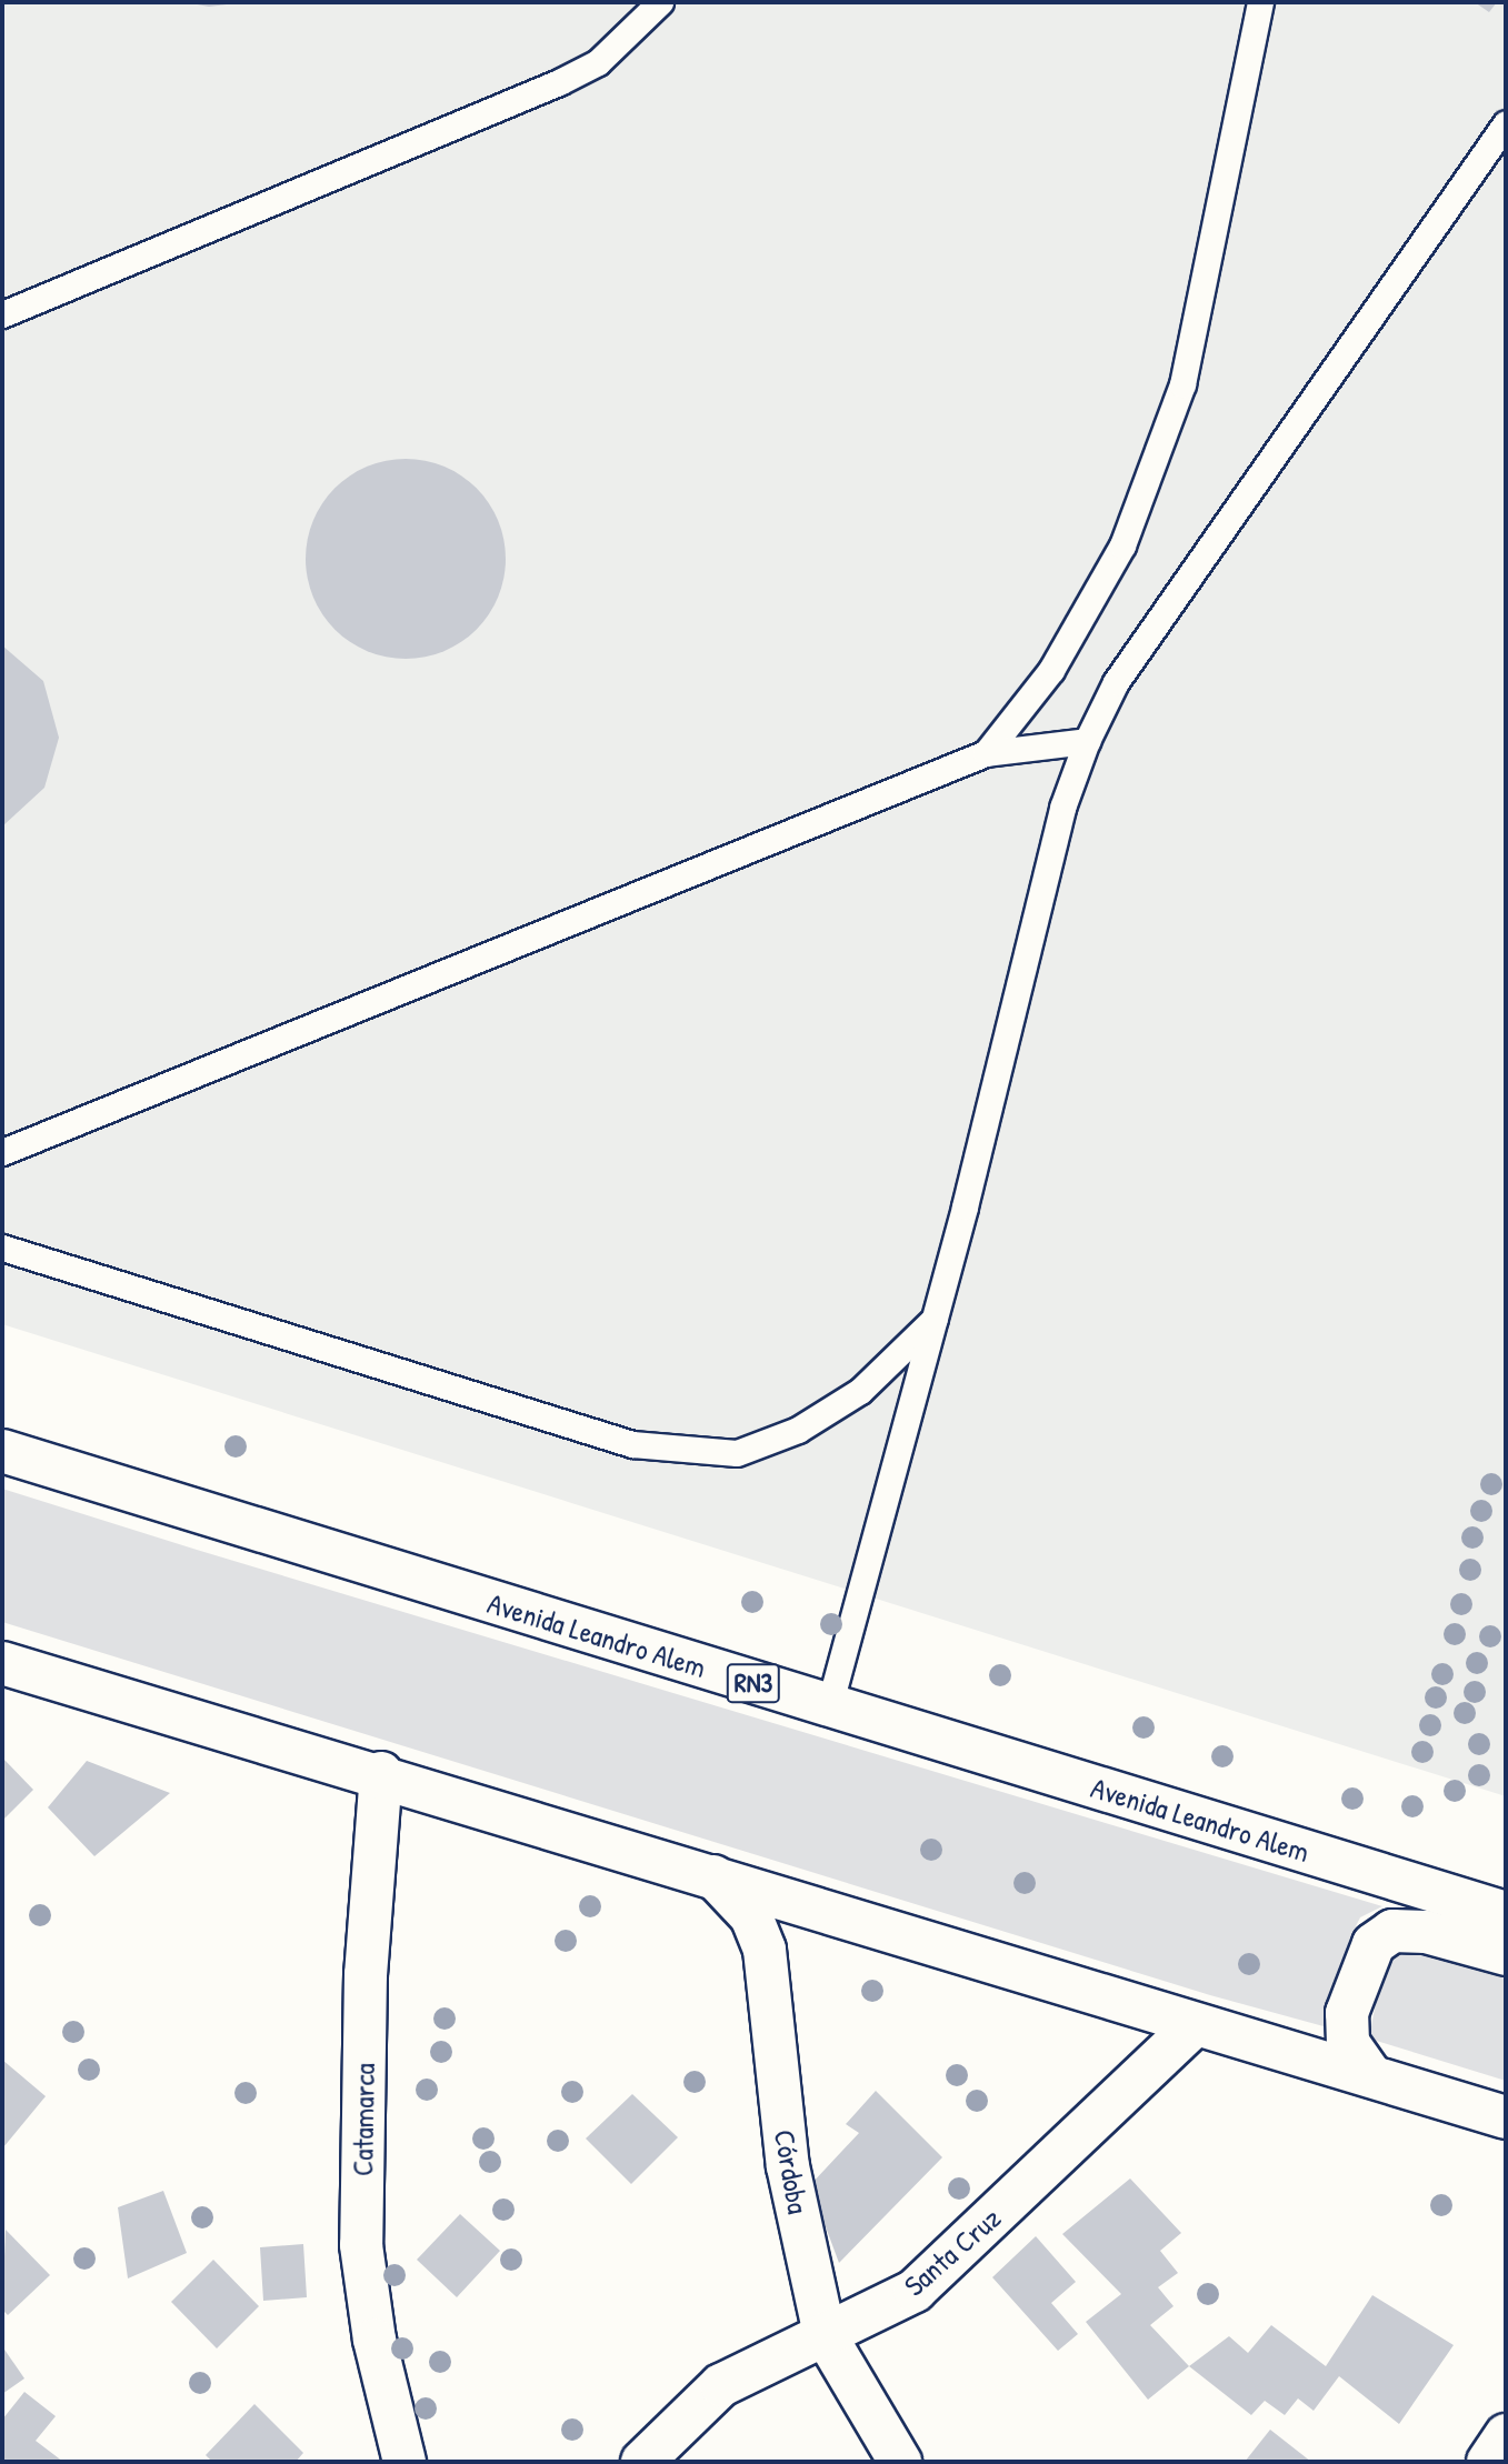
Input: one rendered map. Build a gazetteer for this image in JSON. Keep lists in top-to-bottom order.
{
  "streets": {
    "main road": [
      "Avenida Leandro Alem",
      "RN3",
      "Catamarca",
      "Córdoba",
      "Santa Cruz"
    ]
  },
  "crossings": [
    ["Córdoba", "Santa Cruz"]
  ]
}
